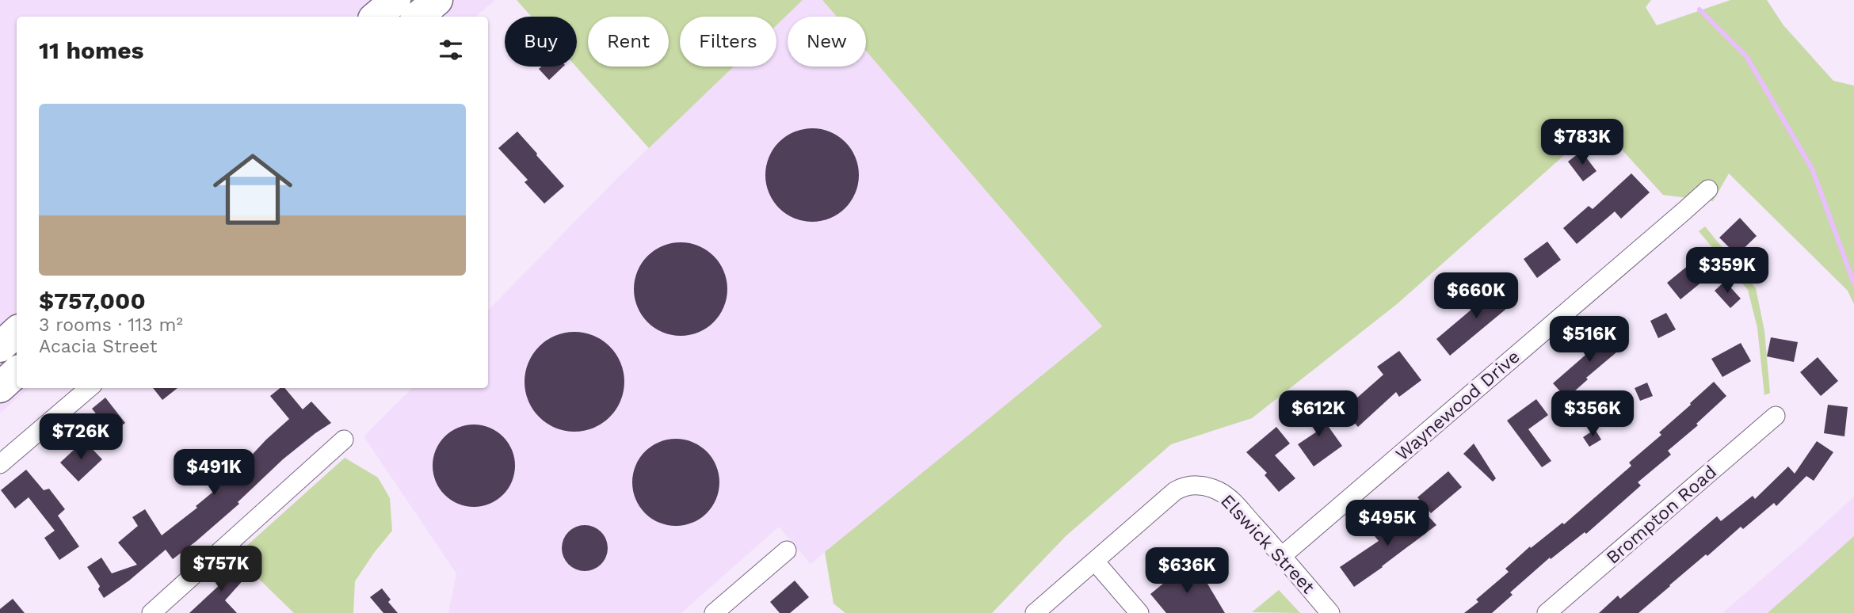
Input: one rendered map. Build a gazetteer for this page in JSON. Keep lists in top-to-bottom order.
{
  "streets": {
    "street": ["Waynewood Drive", "Brompton Road", "Elswick Street"]
  },
  "crossings": [
    ["Waynewood Drive", "Elswick Street"]
  ],
  "page": {
    "chip": [
      "Buy",
      "Rent",
      "Filters",
      "New"
    ],
    "heading": "11 homes",
    "list": [
      {
        "name": "$757,000",
        "note": "3 rooms · 113 m² · Acacia Street"
      }
    ],
    "price": [
      "$783K",
      "$359K",
      "$660K",
      "$516K",
      "$612K",
      "$356K",
      "$726K",
      "$491K",
      "$495K",
      "$757K",
      "$636K"
    ]
  }
}
